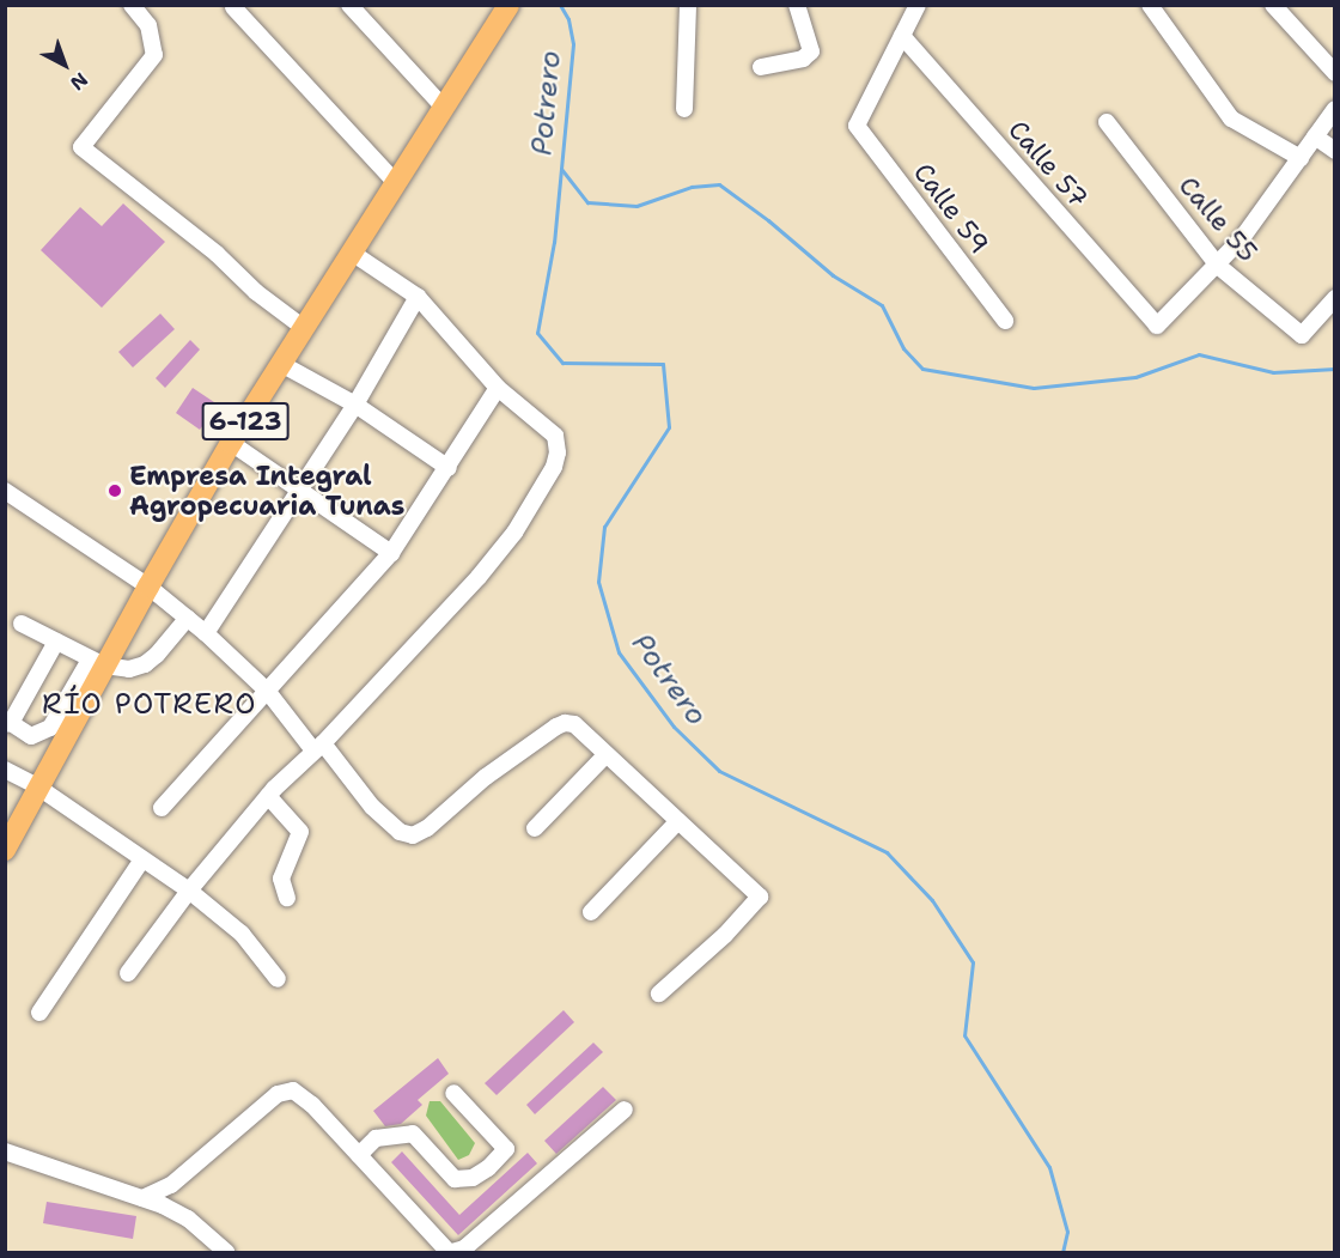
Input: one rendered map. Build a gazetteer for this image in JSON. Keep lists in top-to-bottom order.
{
  "streets": {
    "main road": ["6-123"],
    "street": ["Calle 57", "Calle 59", "Calle 55"]
  },
  "crossings": [
    ["Calle 57", "Calle 59"],
    ["Calle 57", "Calle 55"]
  ],
  "districts": ["RÍO POTRERO"],
  "water": ["Potrero"],
  "places": ["Empresa Integral Agropecuaria Tunas"],
  "north": "bottom right"
}
